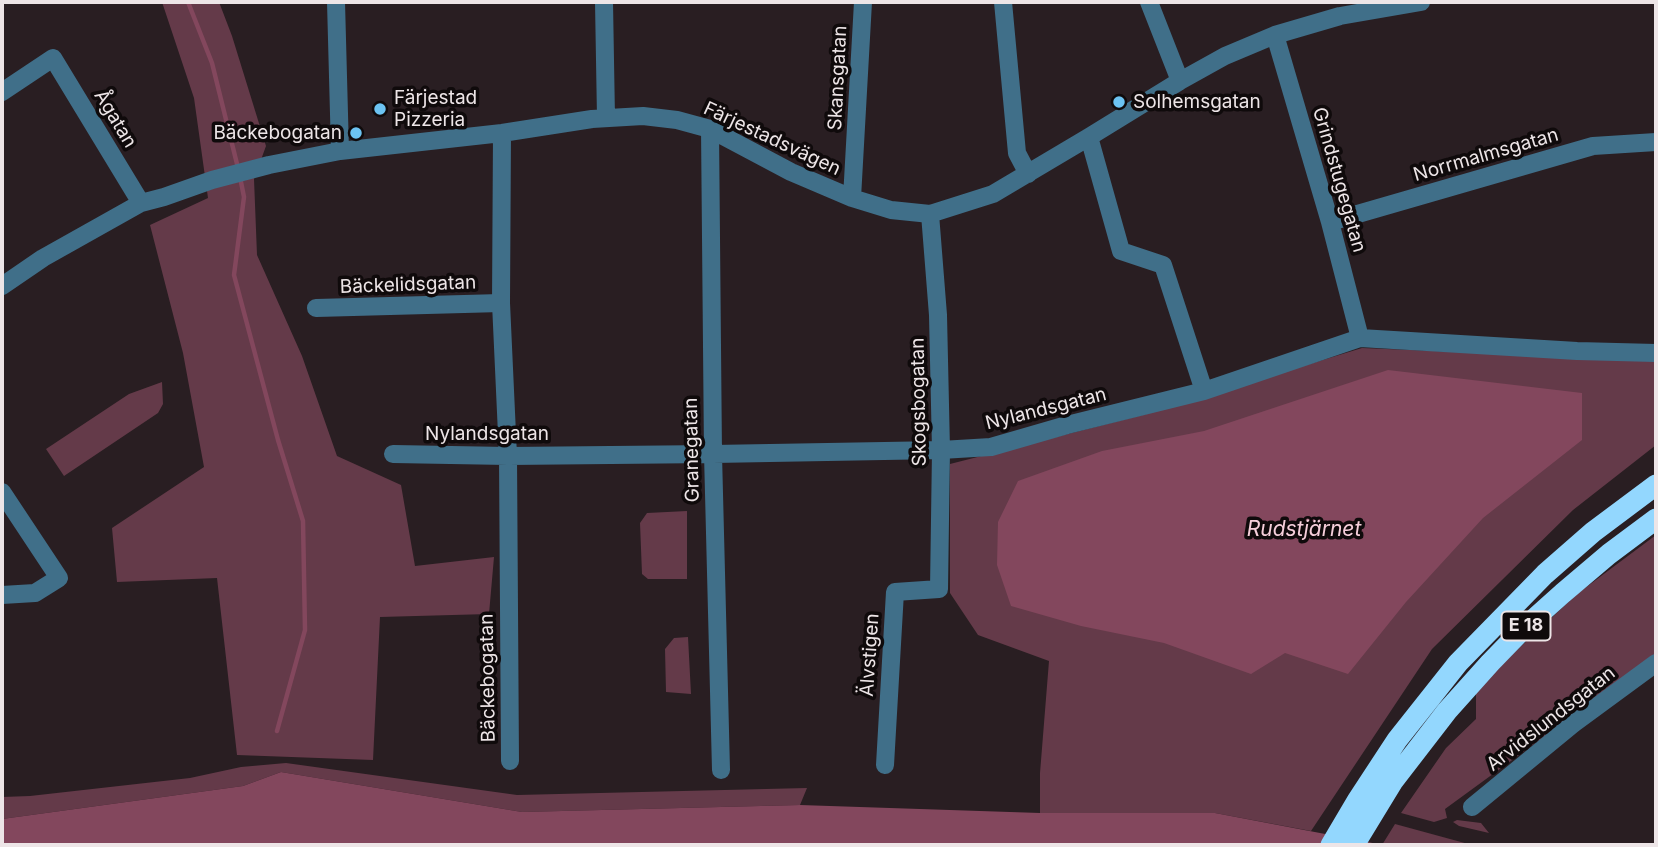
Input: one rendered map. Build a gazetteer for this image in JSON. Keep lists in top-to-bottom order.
{
  "streets": {
    "highway": ["E 18"],
    "street": [
      "Skansgatan",
      "Ågatan",
      "Färjestadsvägen",
      "Norrmalmsgatan",
      "Grindstugegatan",
      "Bäckelidsgatan",
      "Skogsbogatan",
      "Nylandsgatan",
      "Granegatan",
      "Älvstigen",
      "Bäckebogatan",
      "Arvidslundsgatan"
    ]
  },
  "crossings": [
    ["Skansgatan", "Färjestadsvägen"],
    ["Ågatan", "Färjestadsvägen"],
    ["Färjestadsvägen", "Grindstugegatan"],
    ["Färjestadsvägen", "Skogsbogatan"],
    ["Färjestadsvägen", "Granegatan"],
    ["Färjestadsvägen", "Bäckebogatan"],
    ["Norrmalmsgatan", "Grindstugegatan"],
    ["Grindstugegatan", "Nylandsgatan"],
    ["Bäckelidsgatan", "Bäckebogatan"],
    ["Skogsbogatan", "Nylandsgatan"],
    ["Skogsbogatan", "Älvstigen"],
    ["Nylandsgatan", "Granegatan"],
    ["Nylandsgatan", "Bäckebogatan"]
  ],
  "water": ["Rudstjärnet"],
  "places": ["Solhemsgatan", "Färjestad Pizzeria", "Bäckebogatan"]
}
